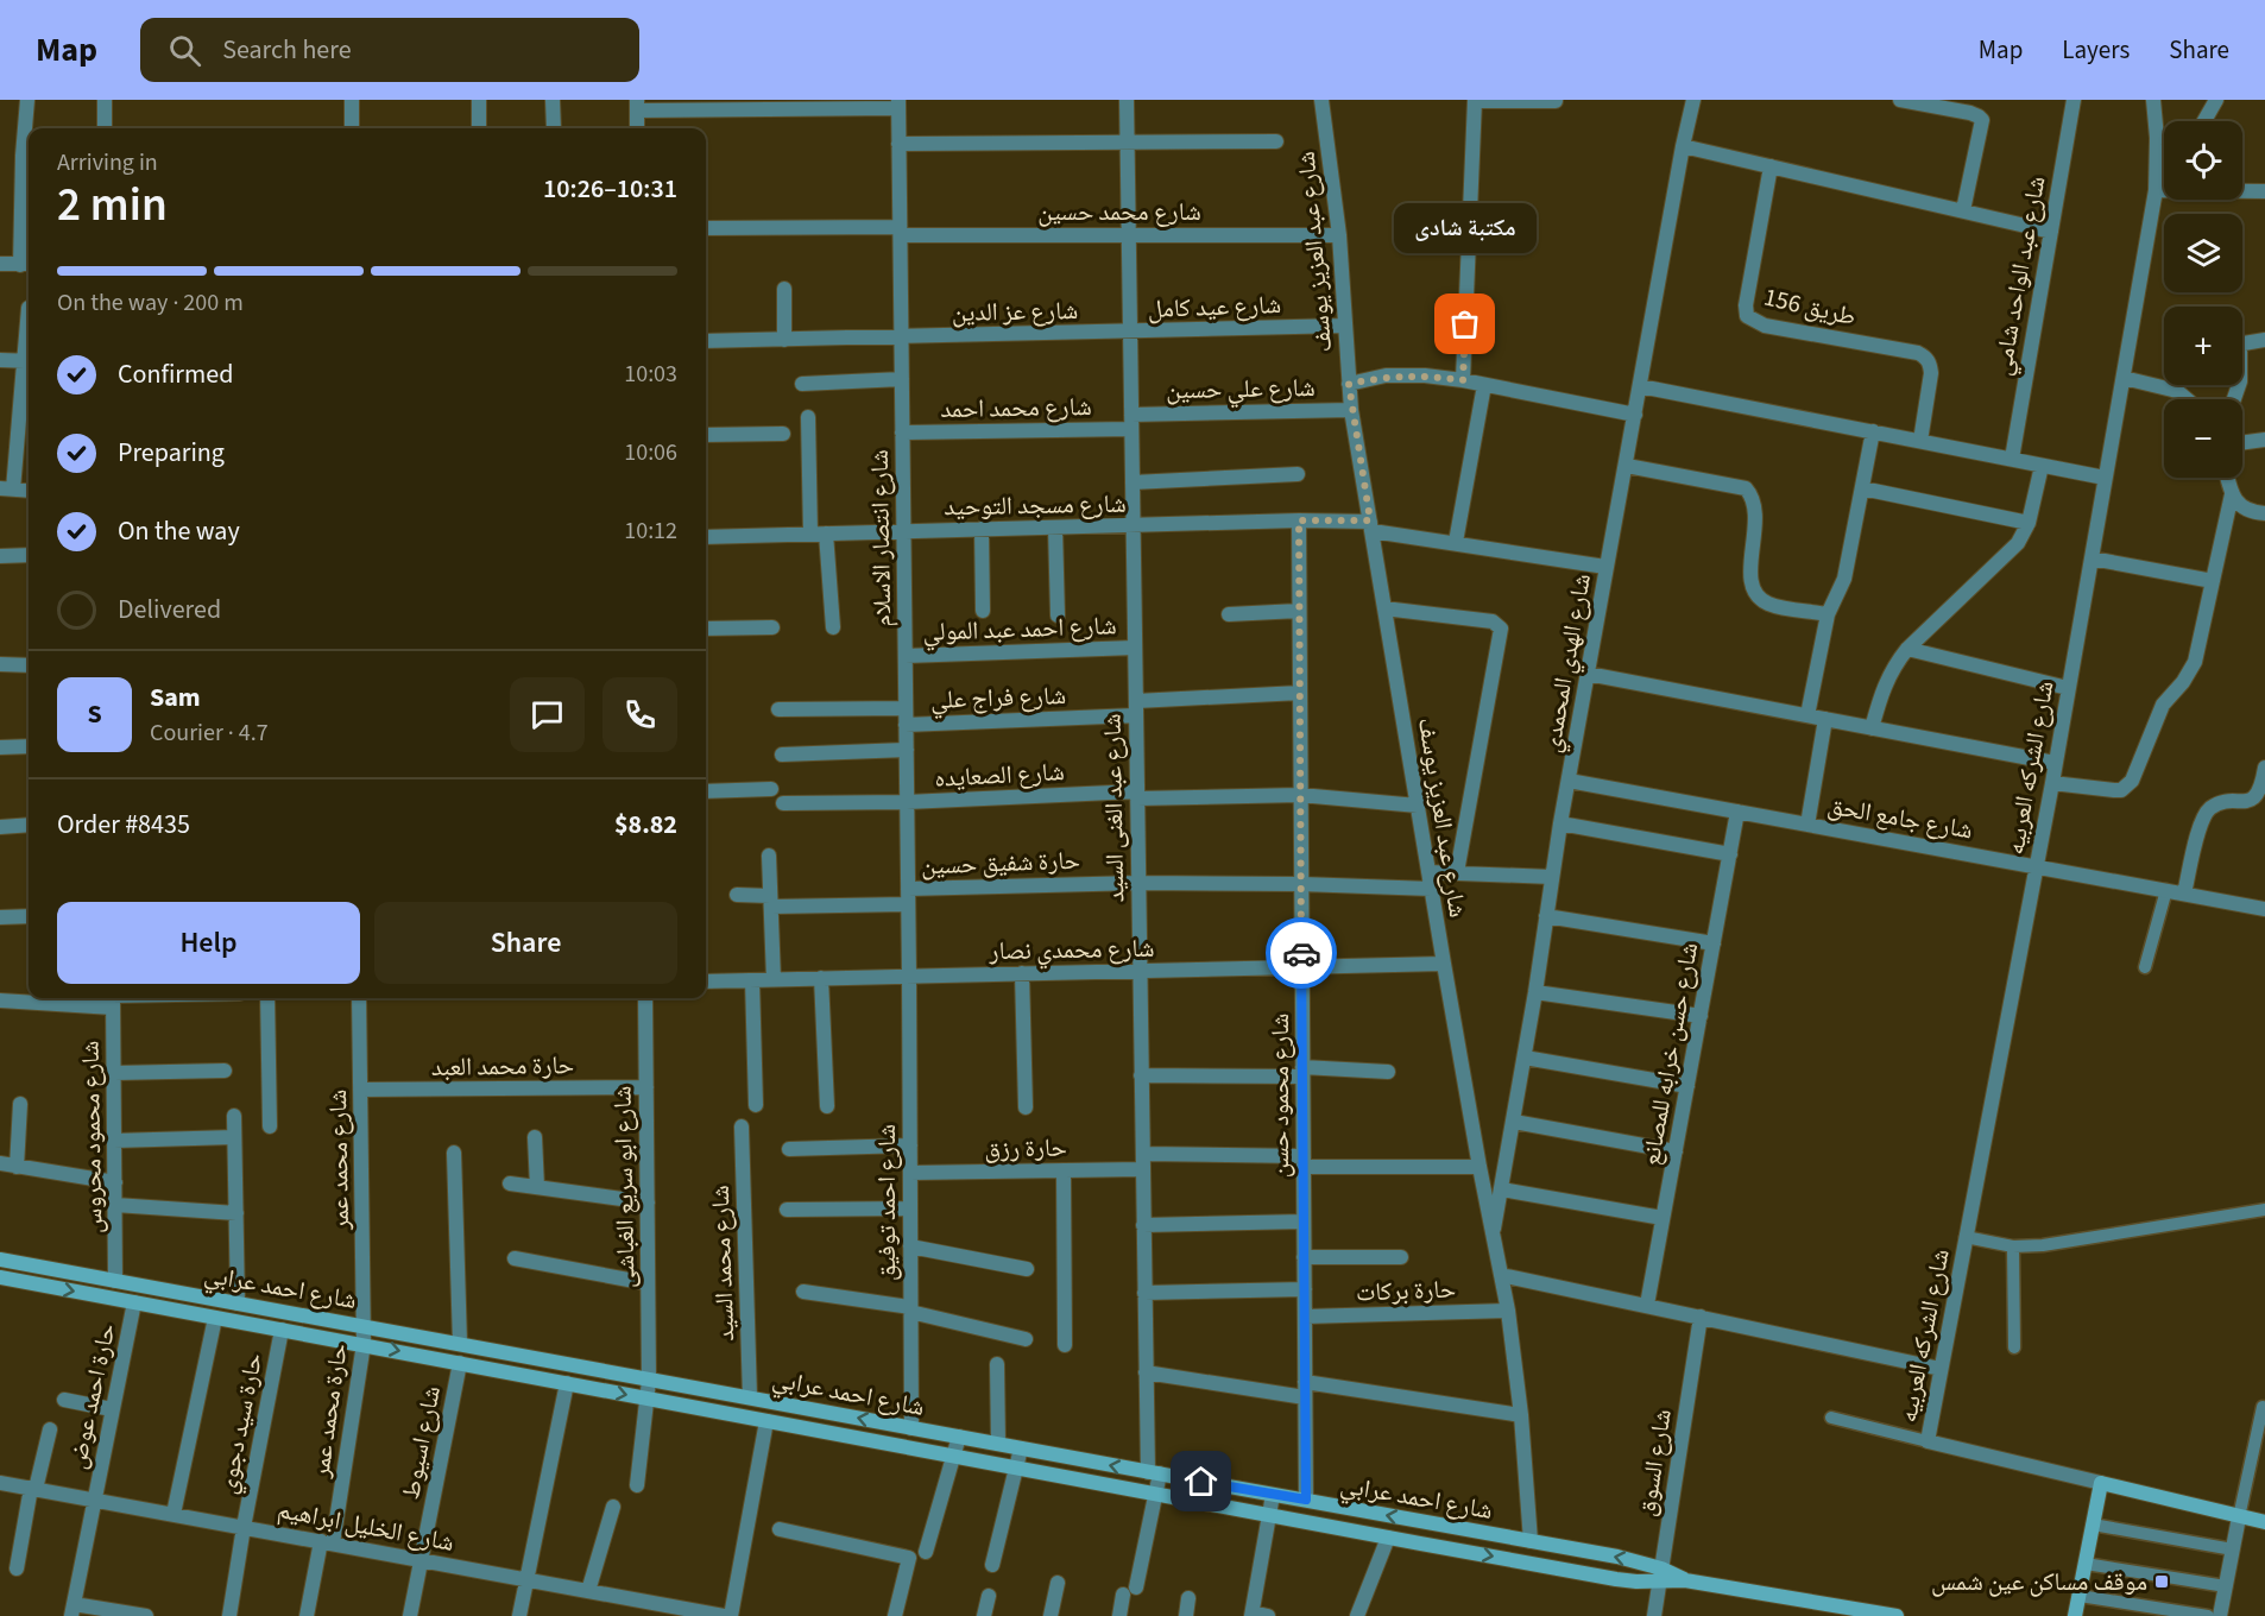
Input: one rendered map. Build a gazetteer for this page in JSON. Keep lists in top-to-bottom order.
{
  "streets": {
    "street": [
      "شارع محمد حسين",
      "شارع عبد العزيز يوسف",
      "شارع عبد الواحد شامي",
      "شارع عيد كامل",
      "طريق 156",
      "شارع عز الدين",
      "شارع علي حسين",
      "شارع محمد احمد",
      "شارع مسجد التوحيد",
      "شارع انتصار الاسلام",
      "شارع احمد عبد المولي",
      "شارع الهدي المحمدي",
      "شارع فراج علي",
      "شارع الشركه العربيه",
      "شارع الصعايده",
      "شارع عبد الغنى السيد",
      "شارع جامع الحق",
      "حارة شفيق حسين",
      "شارع محمدي نصار",
      "شارع حسن خرابه للمصانع",
      "حارة محمد العبد",
      "شارع محمود حسن",
      "شارع محمود محروس",
      "حارة رزق",
      "شارع محمد عمر",
      "شارع ابو سريع الغباشى",
      "شارع احمد توفيق",
      "شارع محمد السيد",
      "شارع احمد عرابي",
      "حارة بركات",
      "حارة احمد عوض",
      "حارة محمد عمر",
      "حارة سيد دجوي",
      "شارع اسيوط",
      "شارع السوق",
      "شارع الخليل ابراهيم"
    ]
  },
  "crossings": [
    ["شارع محمد حسين", "شارع عبد العزيز يوسف"],
    ["شارع محمد حسين", "شارع انتصار الاسلام"],
    ["شارع محمد حسين", "شارع عبد الغنى السيد"],
    ["شارع عبد العزيز يوسف", "شارع عيد كامل"],
    ["شارع عبد العزيز يوسف", "شارع علي حسين"],
    ["شارع عبد العزيز يوسف", "شارع مسجد التوحيد"],
    ["شارع عبد العزيز يوسف", "شارع الهدي المحمدي"],
    ["شارع عبد العزيز يوسف", "شارع الصعايده"],
    ["شارع عبد العزيز يوسف", "حارة شفيق حسين"],
    ["شارع عبد العزيز يوسف", "شارع محمدي نصار"],
    ["شارع عبد العزيز يوسف", "حارة رزق"],
    ["شارع عبد العزيز يوسف", "شارع احمد عرابي"],
    ["شارع عبد العزيز يوسف", "حارة بركات"],
    ["شارع عيد كامل", "شارع عز الدين"],
    ["شارع عيد كامل", "شارع عبد الغنى السيد"],
    ["شارع عز الدين", "شارع انتصار الاسلام"],
    ["شارع عز الدين", "شارع عبد الغنى السيد"],
    ["شارع علي حسين", "شارع محمد احمد"],
    ["شارع علي حسين", "شارع عبد الغنى السيد"],
    ["شارع محمد احمد", "شارع انتصار الاسلام"],
    ["شارع محمد احمد", "شارع عبد الغنى السيد"],
    ["شارع مسجد التوحيد", "شارع انتصار الاسلام"],
    ["شارع مسجد التوحيد", "شارع الهدي المحمدي"],
    ["شارع مسجد التوحيد", "شارع عبد الغنى السيد"],
    ["شارع مسجد التوحيد", "شارع محمود حسن"],
    ["شارع انتصار الاسلام", "شارع احمد عبد المولي"],
    ["شارع انتصار الاسلام", "شارع فراج علي"],
    ["شارع انتصار الاسلام", "شارع الصعايده"],
    ["شارع انتصار الاسلام", "حارة شفيق حسين"],
    ["شارع انتصار الاسلام", "شارع محمدي نصار"],
    ["شارع انتصار الاسلام", "شارع احمد توفيق"],
    ["شارع احمد عبد المولي", "شارع عبد الغنى السيد"],
    ["شارع الهدي المحمدي", "شارع جامع الحق"],
    ["شارع فراج علي", "شارع عبد الغنى السيد"],
    ["شارع فراج علي", "شارع محمود حسن"],
    ["شارع الشركه العربيه", "شارع جامع الحق"],
    ["شارع الصعايده", "شارع عبد الغنى السيد"],
    ["شارع الصعايده", "شارع محمود حسن"],
    ["شارع عبد الغنى السيد", "حارة شفيق حسين"],
    ["شارع عبد الغنى السيد", "شارع محمدي نصار"],
    ["شارع عبد الغنى السيد", "حارة رزق"],
    ["شارع عبد الغنى السيد", "شارع احمد عرابي"],
    ["شارع جامع الحق", "شارع حسن خرابه للمصانع"],
    ["حارة شفيق حسين", "شارع محمود حسن"],
    ["شارع محمدي نصار", "شارع محمود حسن"],
    ["شارع محمدي نصار", "شارع احمد توفيق"],
    ["حارة محمد العبد", "شارع محمد عمر"],
    ["حارة محمد العبد", "شارع ابو سريع الغباشى"],
    ["شارع محمود حسن", "حارة رزق"],
    ["شارع محمود حسن", "شارع احمد عرابي"],
    ["شارع محمود حسن", "حارة بركات"],
    ["شارع محمود محروس", "شارع احمد عرابي"],
    ["حارة رزق", "شارع احمد توفيق"],
    ["شارع محمد عمر", "شارع احمد عرابي"],
    ["شارع محمد عمر", "حارة محمد عمر"],
    ["شارع ابو سريع الغباشى", "شارع احمد عرابي"],
    ["شارع احمد توفيق", "شارع احمد عرابي"],
    ["شارع محمد السيد", "شارع احمد عرابي"],
    ["شارع احمد عرابي", "حارة احمد عوض"],
    ["شارع احمد عرابي", "حارة محمد عمر"],
    ["شارع احمد عرابي", "حارة سيد دجوي"],
    ["شارع احمد عرابي", "شارع اسيوط"],
    ["شارع احمد عرابي", "شارع السوق"],
    ["حارة احمد عوض", "شارع الخليل ابراهيم"],
    ["حارة محمد عمر", "شارع الخليل ابراهيم"],
    ["حارة سيد دجوي", "شارع الخليل ابراهيم"],
    ["شارع اسيوط", "شارع الخليل ابراهيم"]
  ],
  "places": {
    "other": ["مكتبة شادى"],
    "transit": ["موقف مساكن عين شمس"]
  },
  "page": {
    "header": "Map",
    "search": "Search here",
    "nav": ["Map", "Layers", "Share"],
    "map_buttons": ["+", "−"],
    "heading": ["2 min", "Arriving in", "10:26–10:31"],
    "panel": [
      "Sam",
      "Courier · 4.7",
      "Order #8435",
      "$8.82"
    ],
    "bubble": "مكتبة شادى",
    "bar": "On the way · 200 m",
    "list": [
      ["Confirmed", "10:03"],
      ["Preparing", "10:06"],
      ["On the way", "10:12"],
      "Delivered"
    ],
    "round": "S",
    "buttons": ["Help", "Share"]
  }
}
